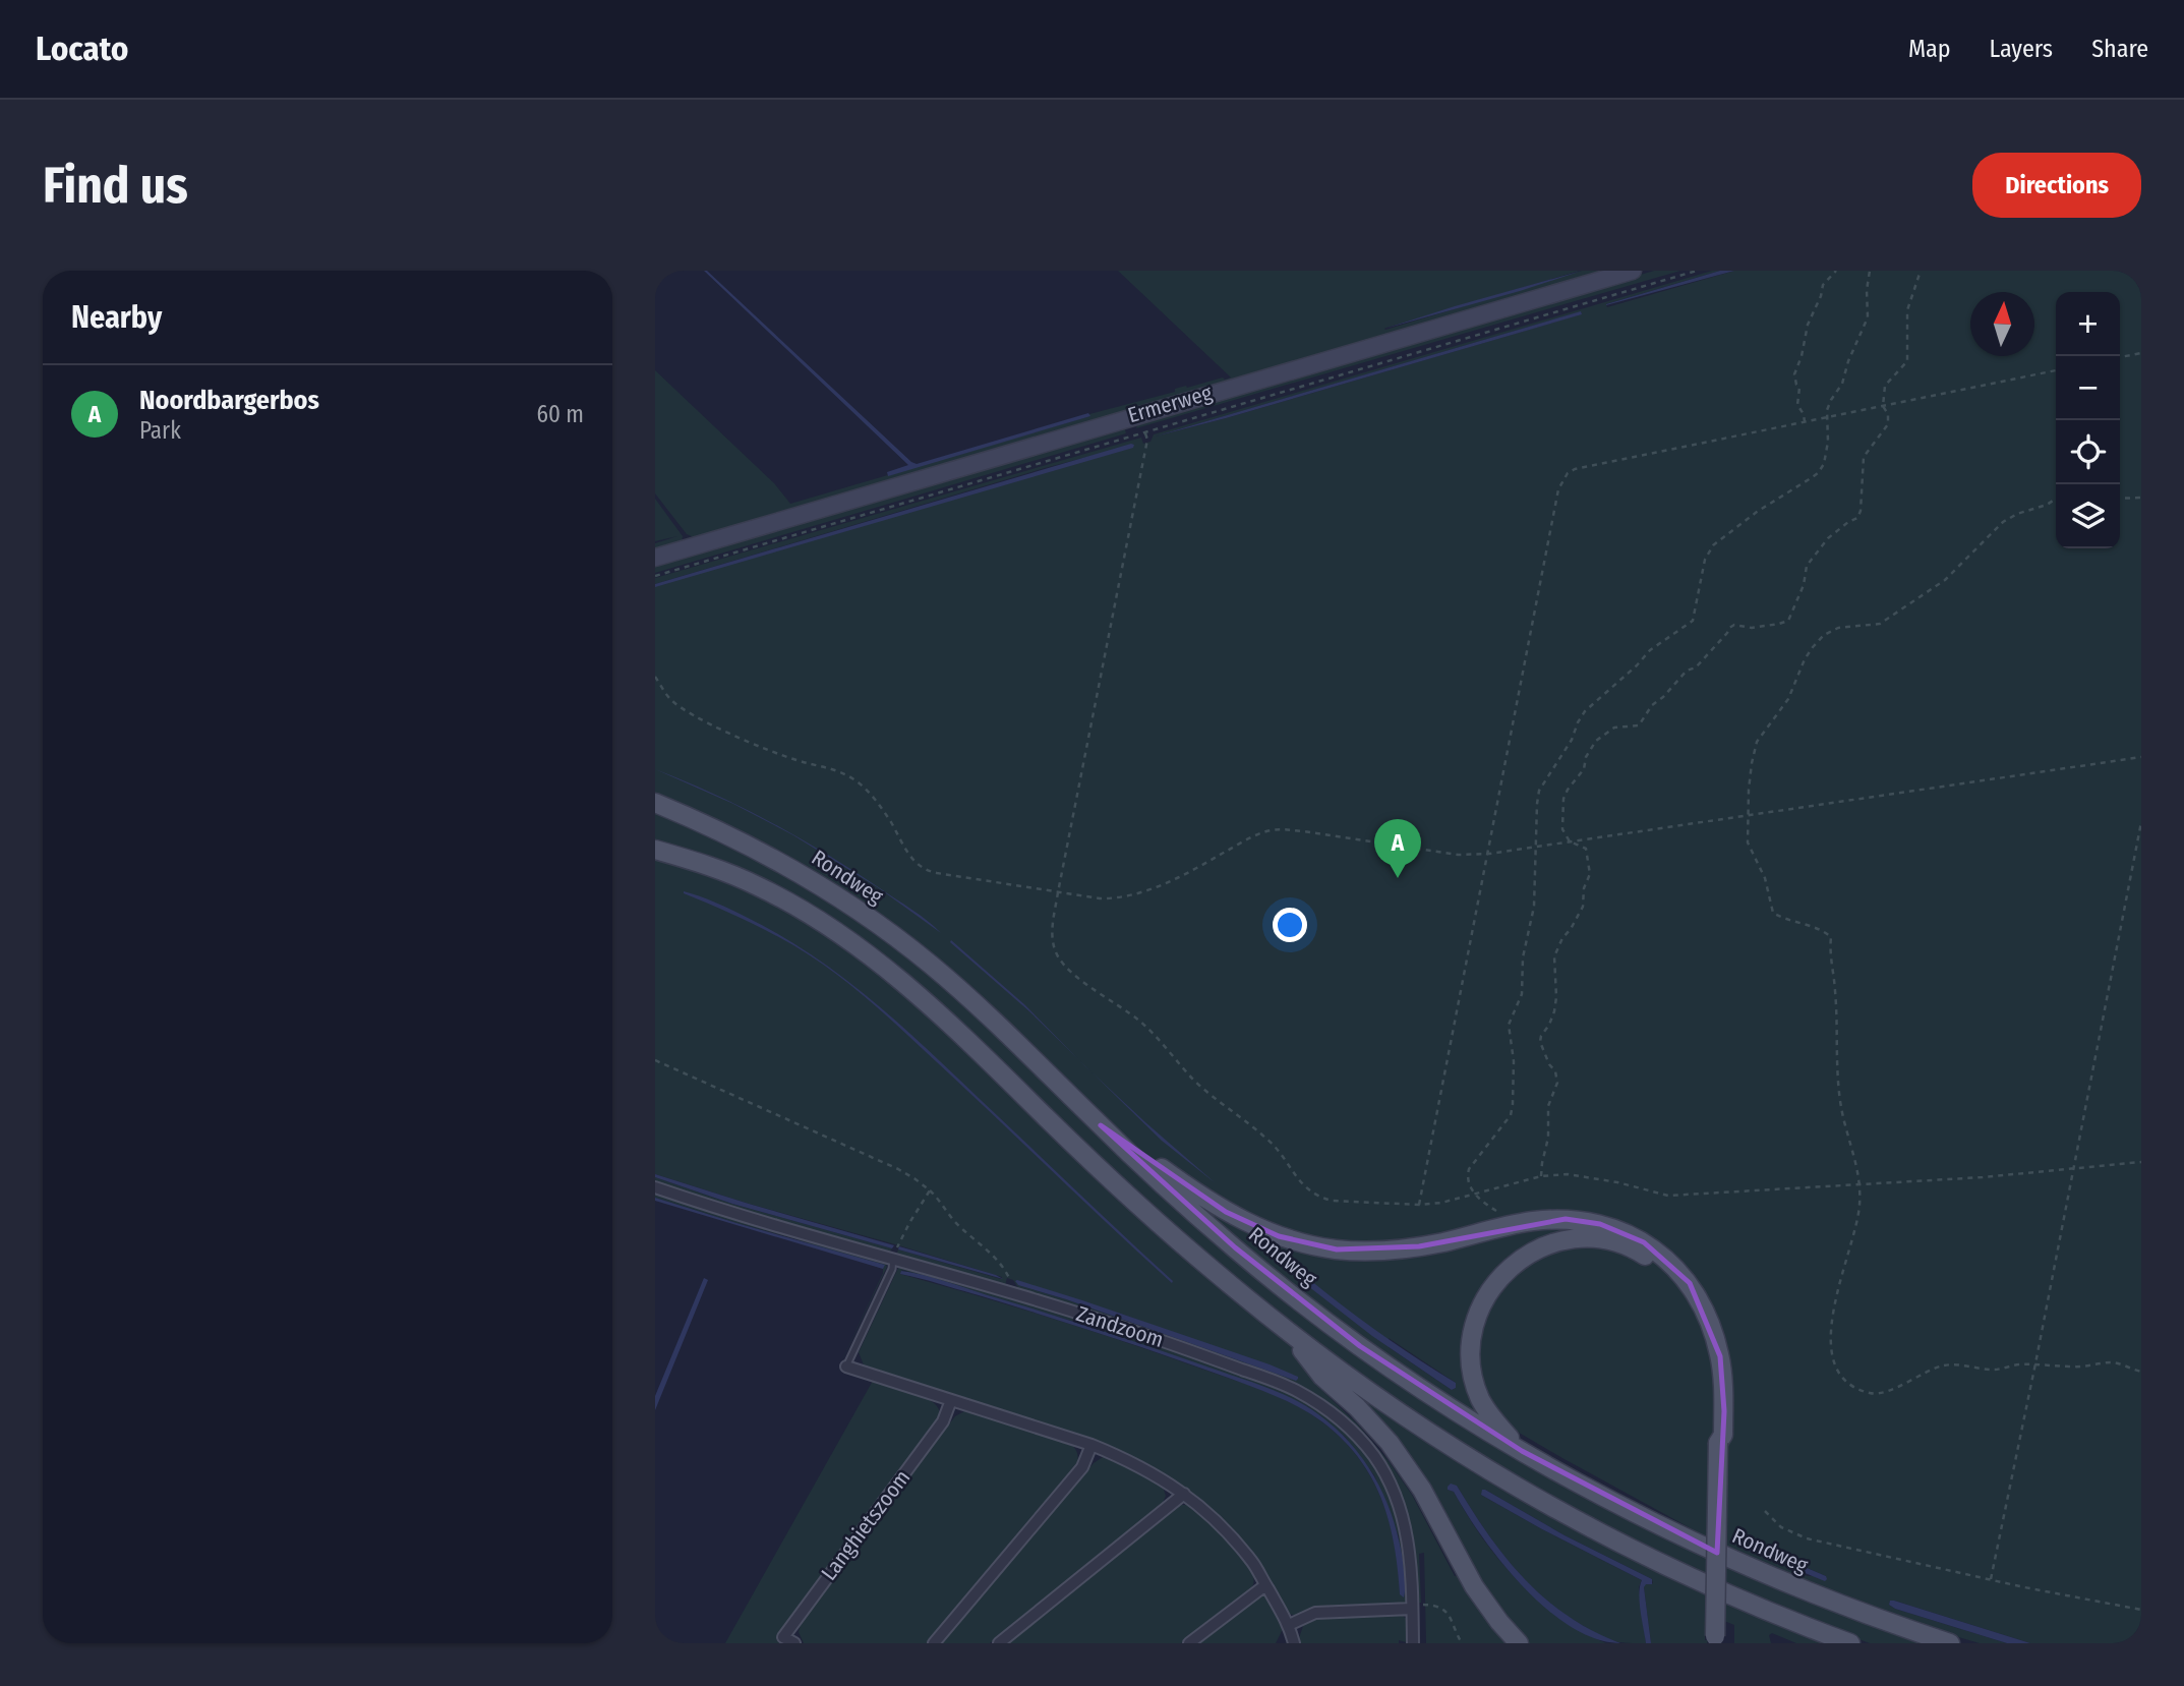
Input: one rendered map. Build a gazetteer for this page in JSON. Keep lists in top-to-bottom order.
{
  "streets": {
    "main road": ["Rondweg"],
    "street": ["Ermerweg", "Zandzoom", "Langhietszoom"]
  },
  "north": "top",
  "page": {
    "header": "Locato",
    "nav": ["Map", "Layers", "Share"],
    "buttons": "Directions",
    "title": "Find us",
    "heading": "Nearby",
    "map_buttons": ["+", "−"],
    "list": [
      {
        "mark": "A",
        "name": "Noordbargerbos",
        "note": "Park",
        "value": "60 m"
      }
    ],
    "pins": "A"
  }
}
